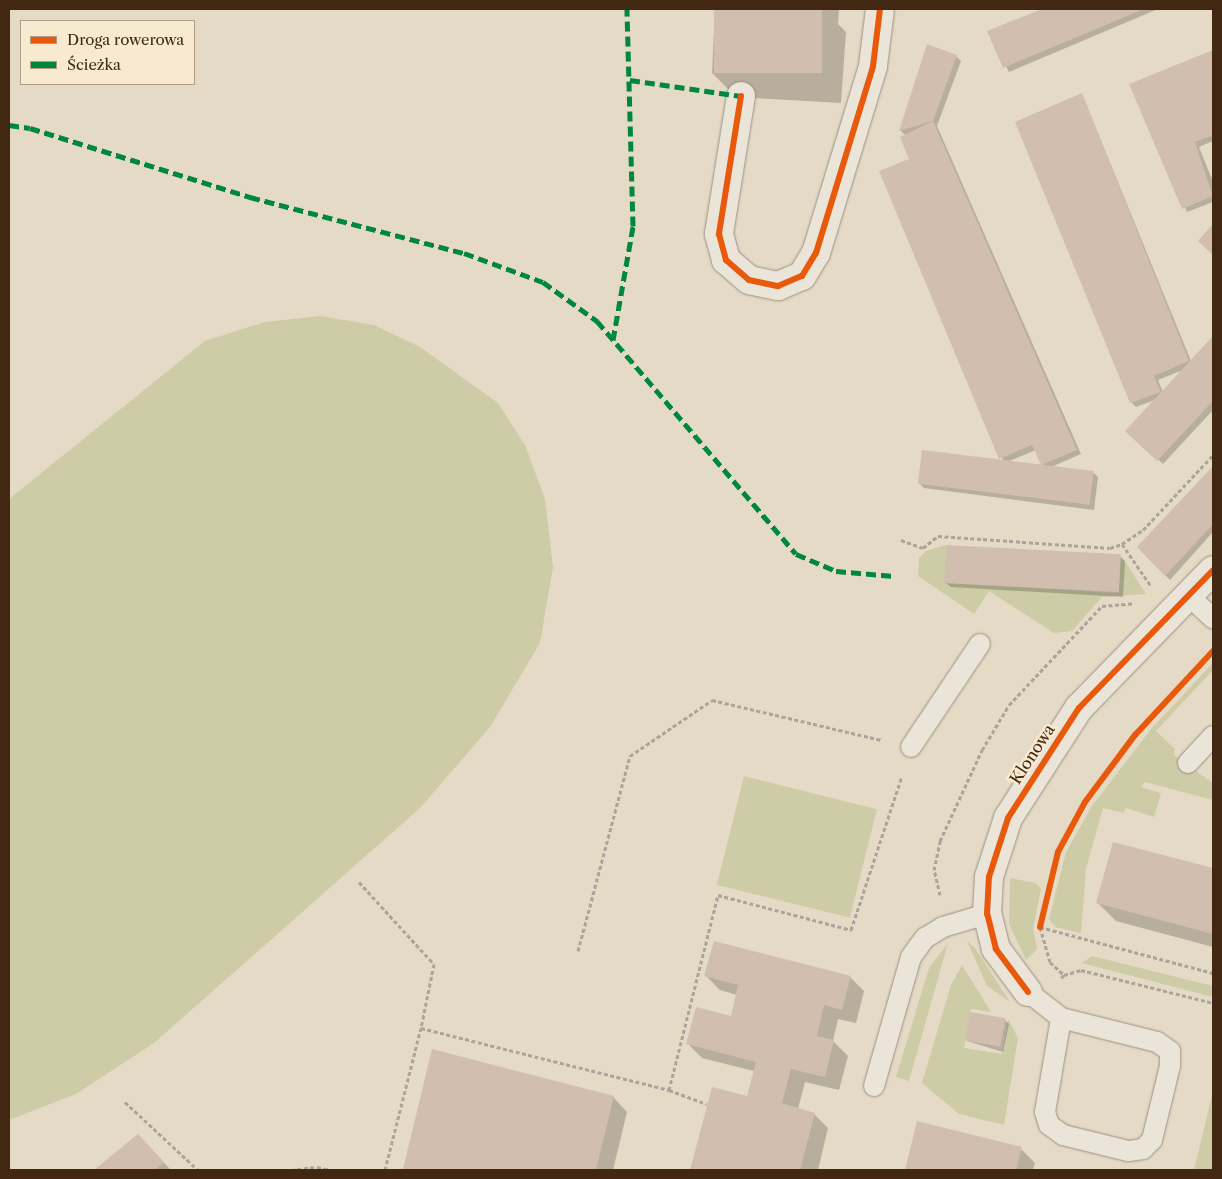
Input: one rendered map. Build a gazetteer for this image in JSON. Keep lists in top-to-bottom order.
{
  "streets": {
    "street": ["Klonowa"]
  },
  "legend": ["Droga rowerowa", "Ścieżka"]
}
